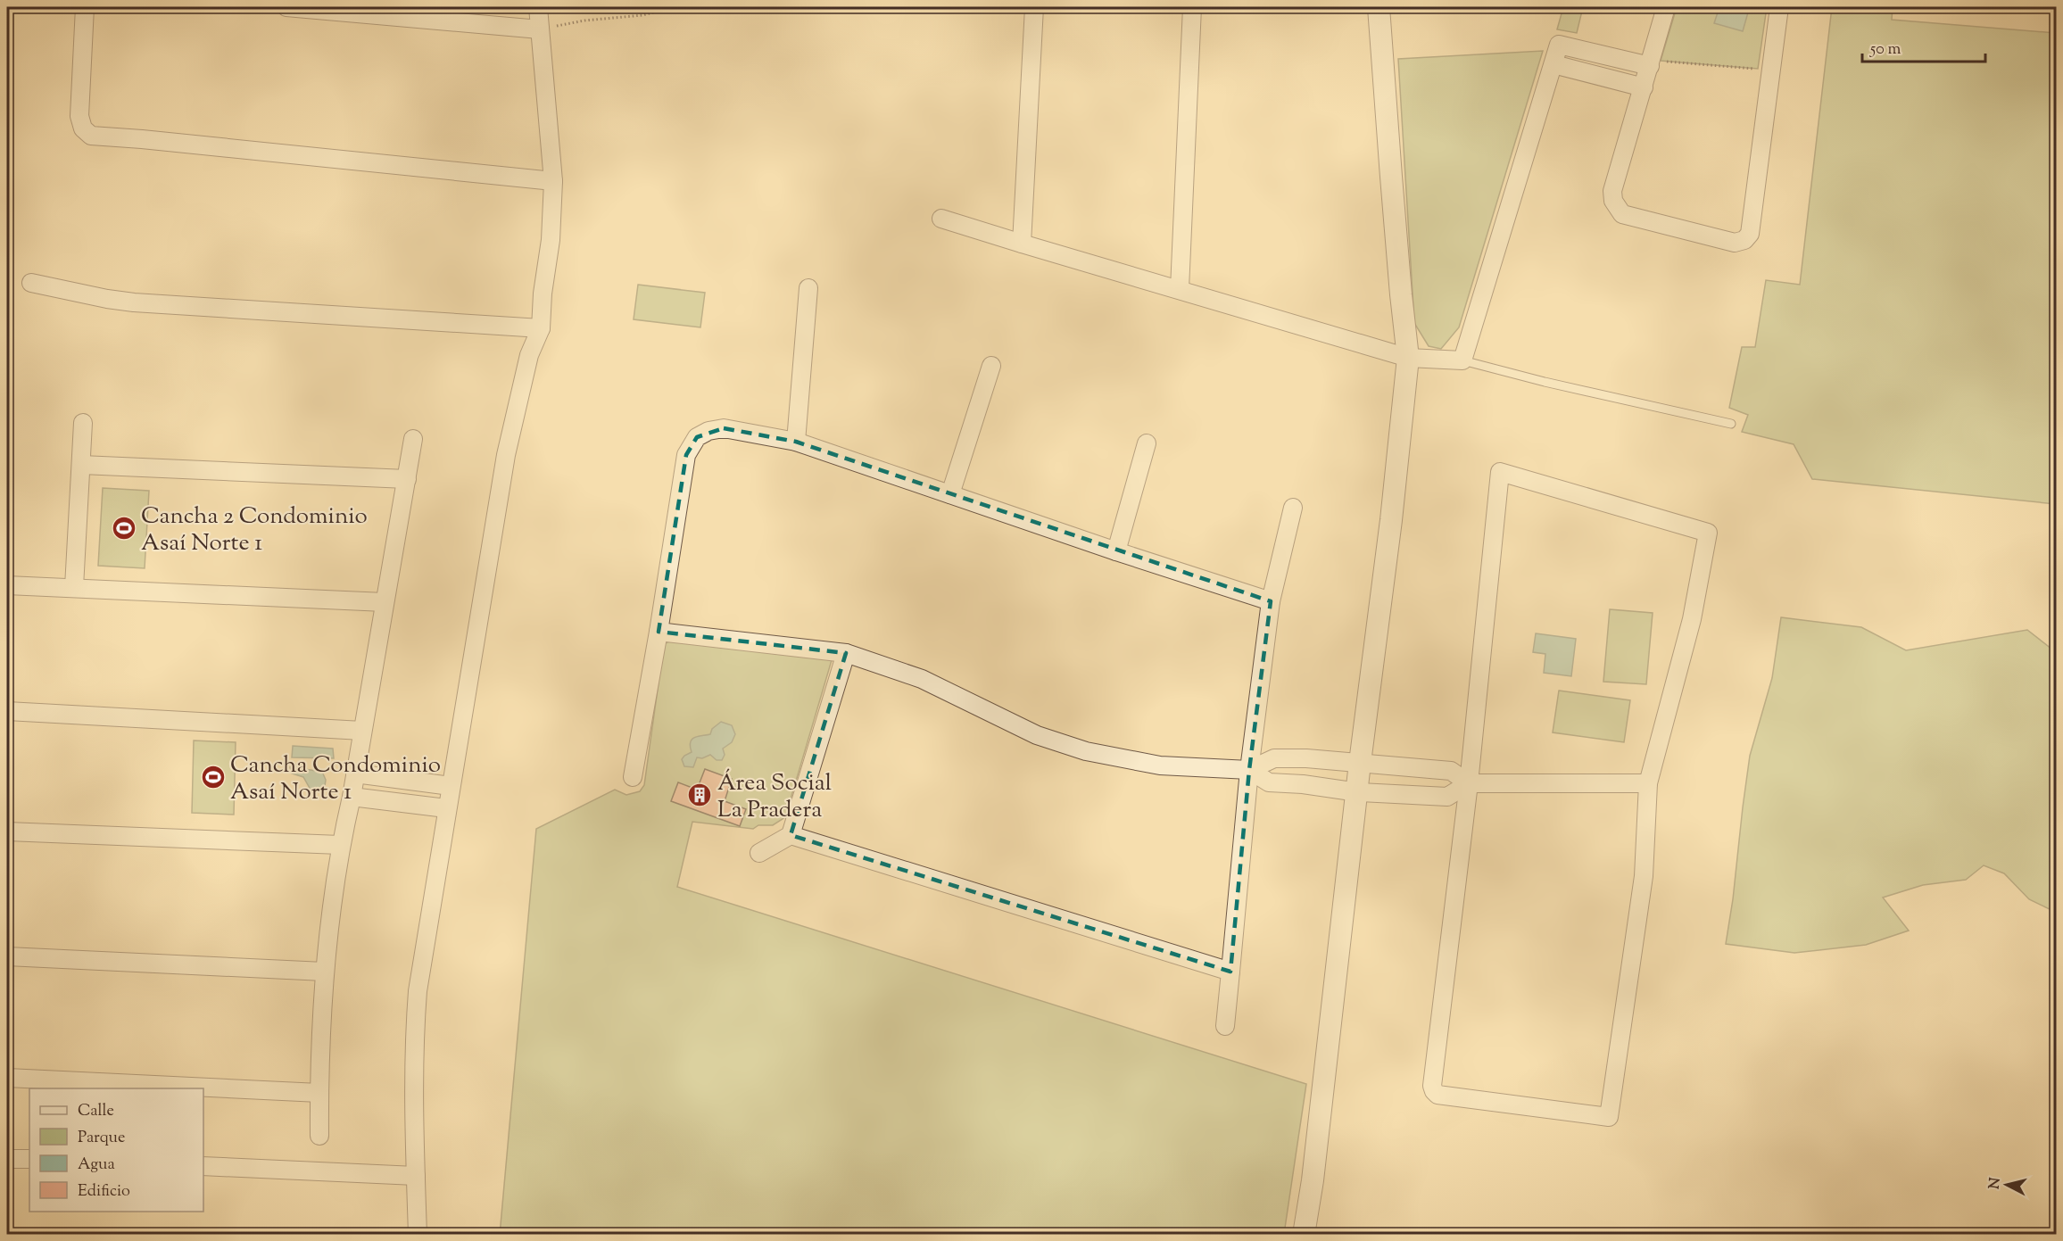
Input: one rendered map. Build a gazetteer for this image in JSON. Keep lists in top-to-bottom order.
{
  "places": {
    "sports": ["Cancha 2 Condominio Asaí Norte 1", "Cancha Condominio Asaí Norte 1"],
    "building": ["Área Social La Pradera"]
  },
  "legend": [
    "Calle",
    "Parque",
    "Agua",
    "Edificio"
  ],
  "scale_bar": "50 m",
  "north": "left"
}
